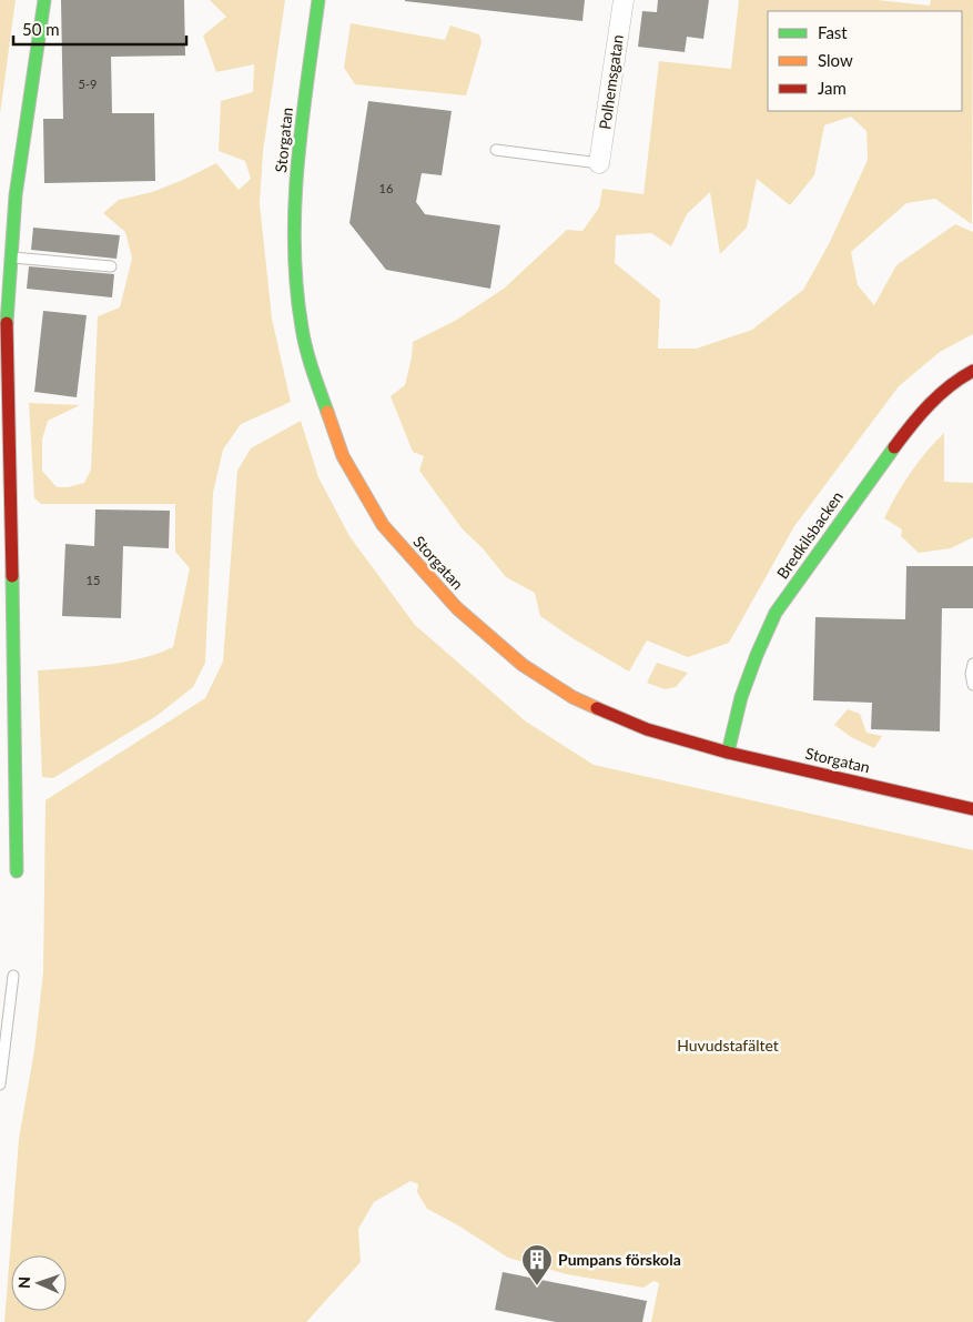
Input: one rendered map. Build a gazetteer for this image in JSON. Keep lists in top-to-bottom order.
{
  "streets": {
    "street": ["Polhemsgatan", "Storgatan", "Bredkilsbacken"]
  },
  "crossings": [
    ["Storgatan", "Bredkilsbacken"]
  ],
  "parks": ["Huvudstafältet"],
  "places": {
    "building": ["Pumpans förskola"]
  },
  "house_numbers": ["5-9", "16", "15"],
  "legend": ["Fast", "Slow", "Jam"],
  "scale_bar": "50 m",
  "north": "left"
}
